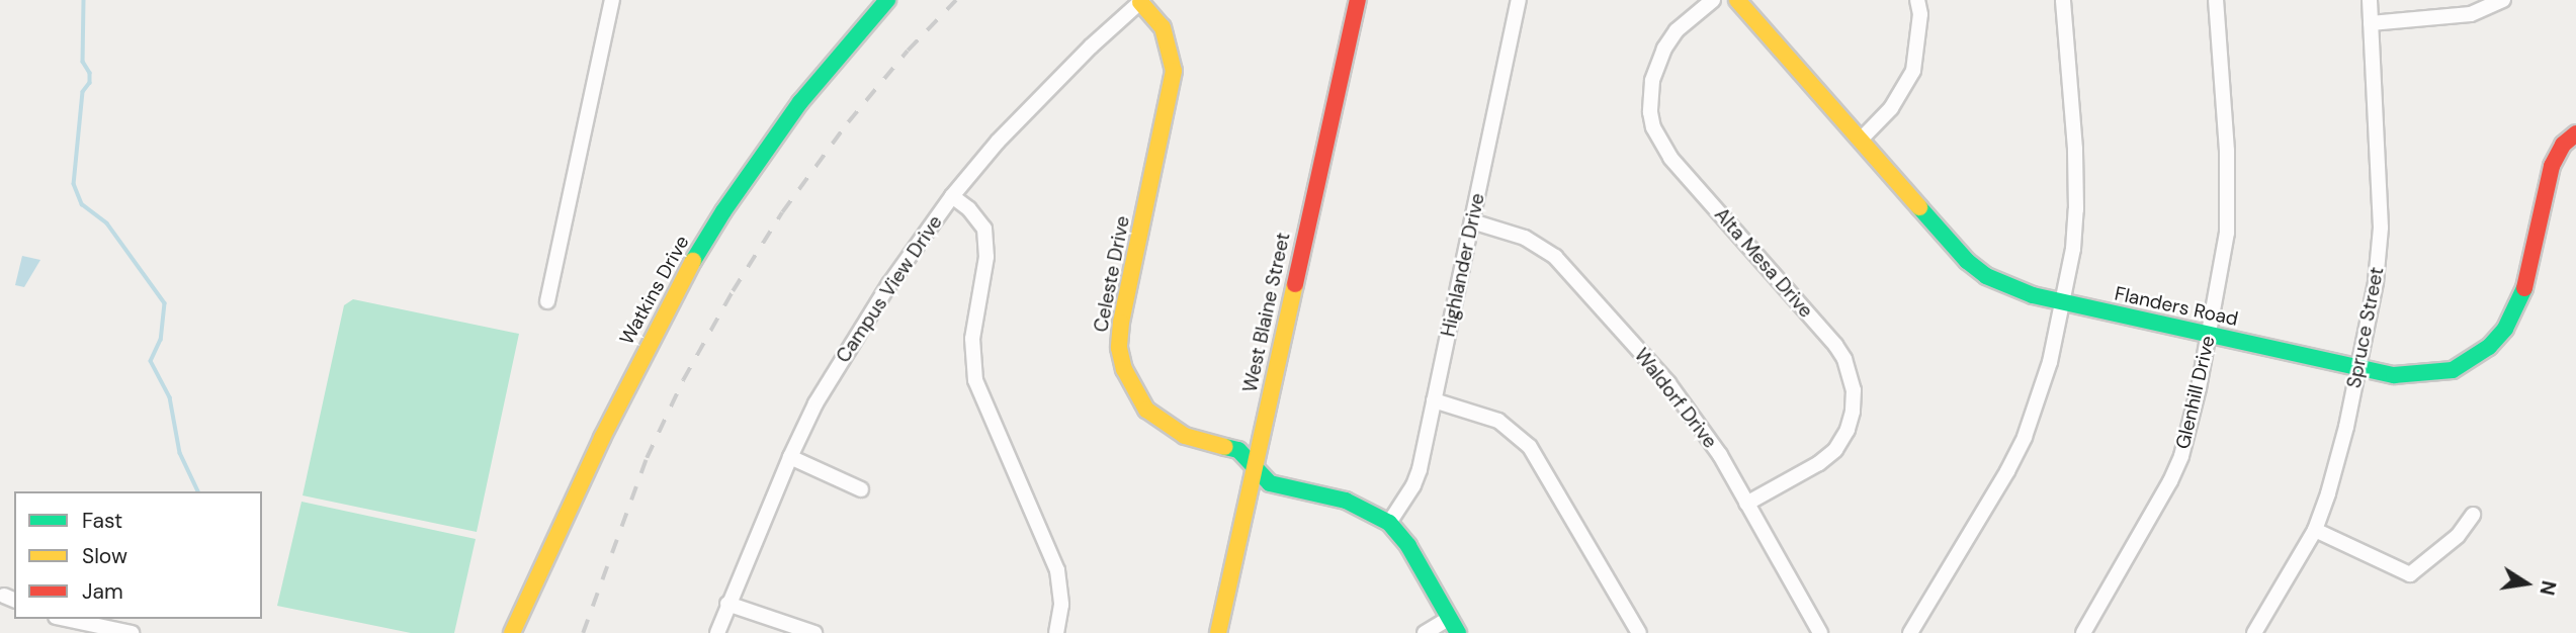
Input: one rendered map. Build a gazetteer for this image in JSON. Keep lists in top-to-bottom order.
{
  "streets": {
    "street": [
      "Alta Mesa Drive",
      "Highlander Drive",
      "Celeste Drive",
      "Campus View Drive",
      "Watkins Drive",
      "Flanders Road",
      "West Blaine Street",
      "Spruce Street",
      "Glenhill Drive",
      "Waldorf Drive"
    ]
  },
  "crossings": [
    ["Alta Mesa Drive", "Waldorf Drive"],
    ["Highlander Drive", "Celeste Drive"],
    ["Highlander Drive", "Waldorf Drive"],
    ["Celeste Drive", "Campus View Drive"],
    ["Celeste Drive", "West Blaine Street"],
    ["Flanders Road", "Spruce Street"],
    ["Flanders Road", "Glenhill Drive"]
  ],
  "legend": ["Fast", "Slow", "Jam"],
  "north": "right"
}
